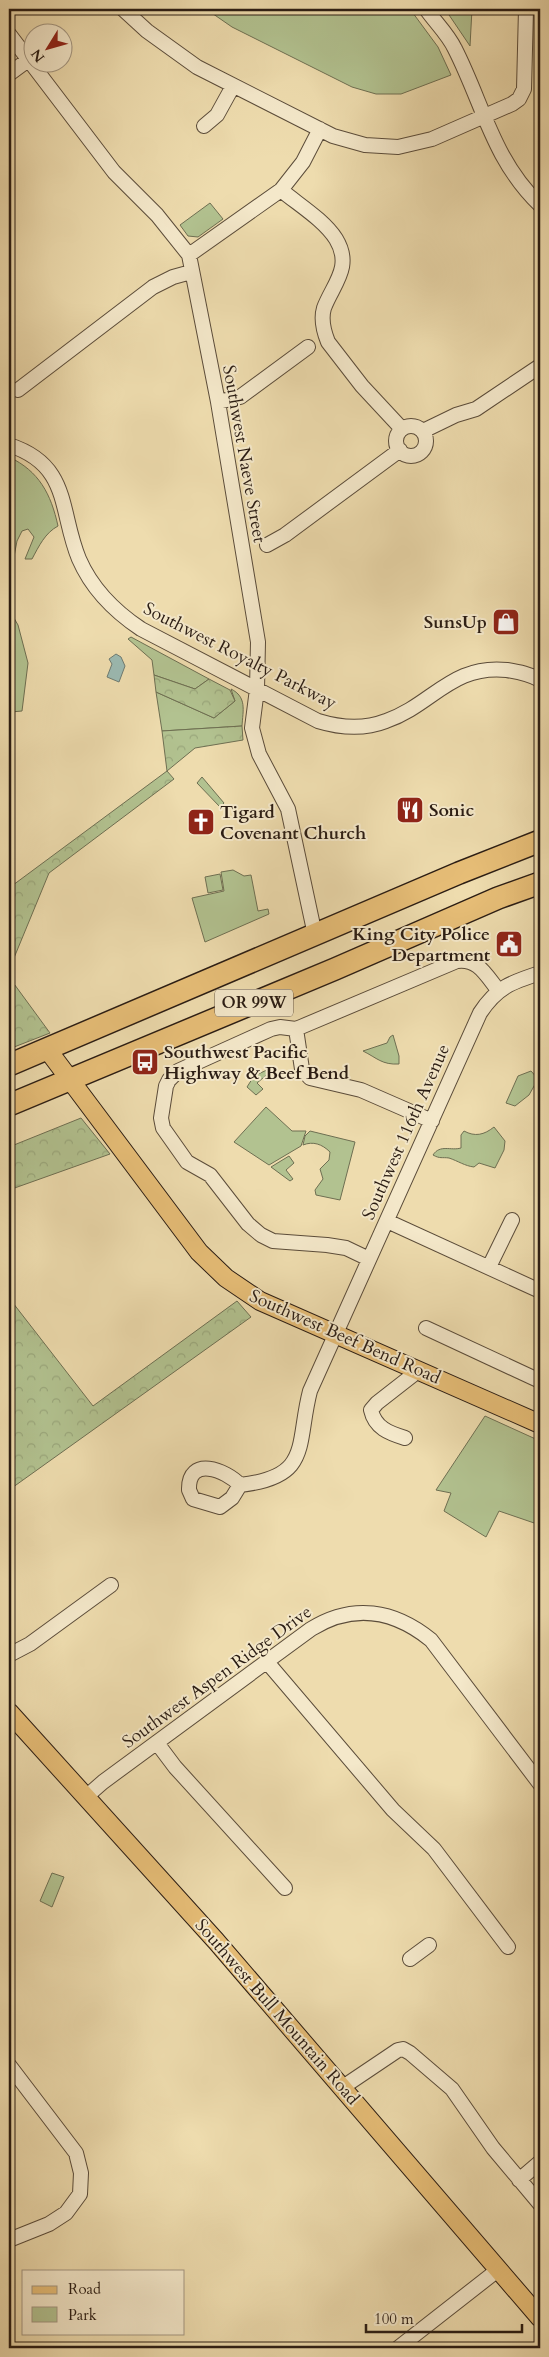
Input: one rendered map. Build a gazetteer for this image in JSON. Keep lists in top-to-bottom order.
{
  "streets": {
    "highway": ["OR 99W"],
    "main road": ["Southwest Beef Bend Road", "Southwest Bull Mountain Road"],
    "street": [
      "Southwest Naeve Street",
      "Southwest Royalty Parkway",
      "Southwest 116th Avenue",
      "Southwest Aspen Ridge Drive"
    ]
  },
  "crossings": [
    ["Southwest Naeve Street", "Southwest Royalty Parkway"],
    ["Southwest Naeve Street", "OR 99W"],
    ["OR 99W", "Southwest Beef Bend Road"],
    ["Southwest 116th Avenue", "Southwest Beef Bend Road"],
    ["Southwest Aspen Ridge Drive", "Southwest Bull Mountain Road"]
  ],
  "places": {
    "shop": ["SunsUp"],
    "restaurant": ["Sonic"],
    "church": ["Tigard Covenant Church"],
    "public building": ["King City Police Department"],
    "bus stop": ["Southwest Pacific Highway & Beef Bend"]
  },
  "legend": ["Road", "Park"],
  "scale_bar": "100 m",
  "north": "bottom left"
}
